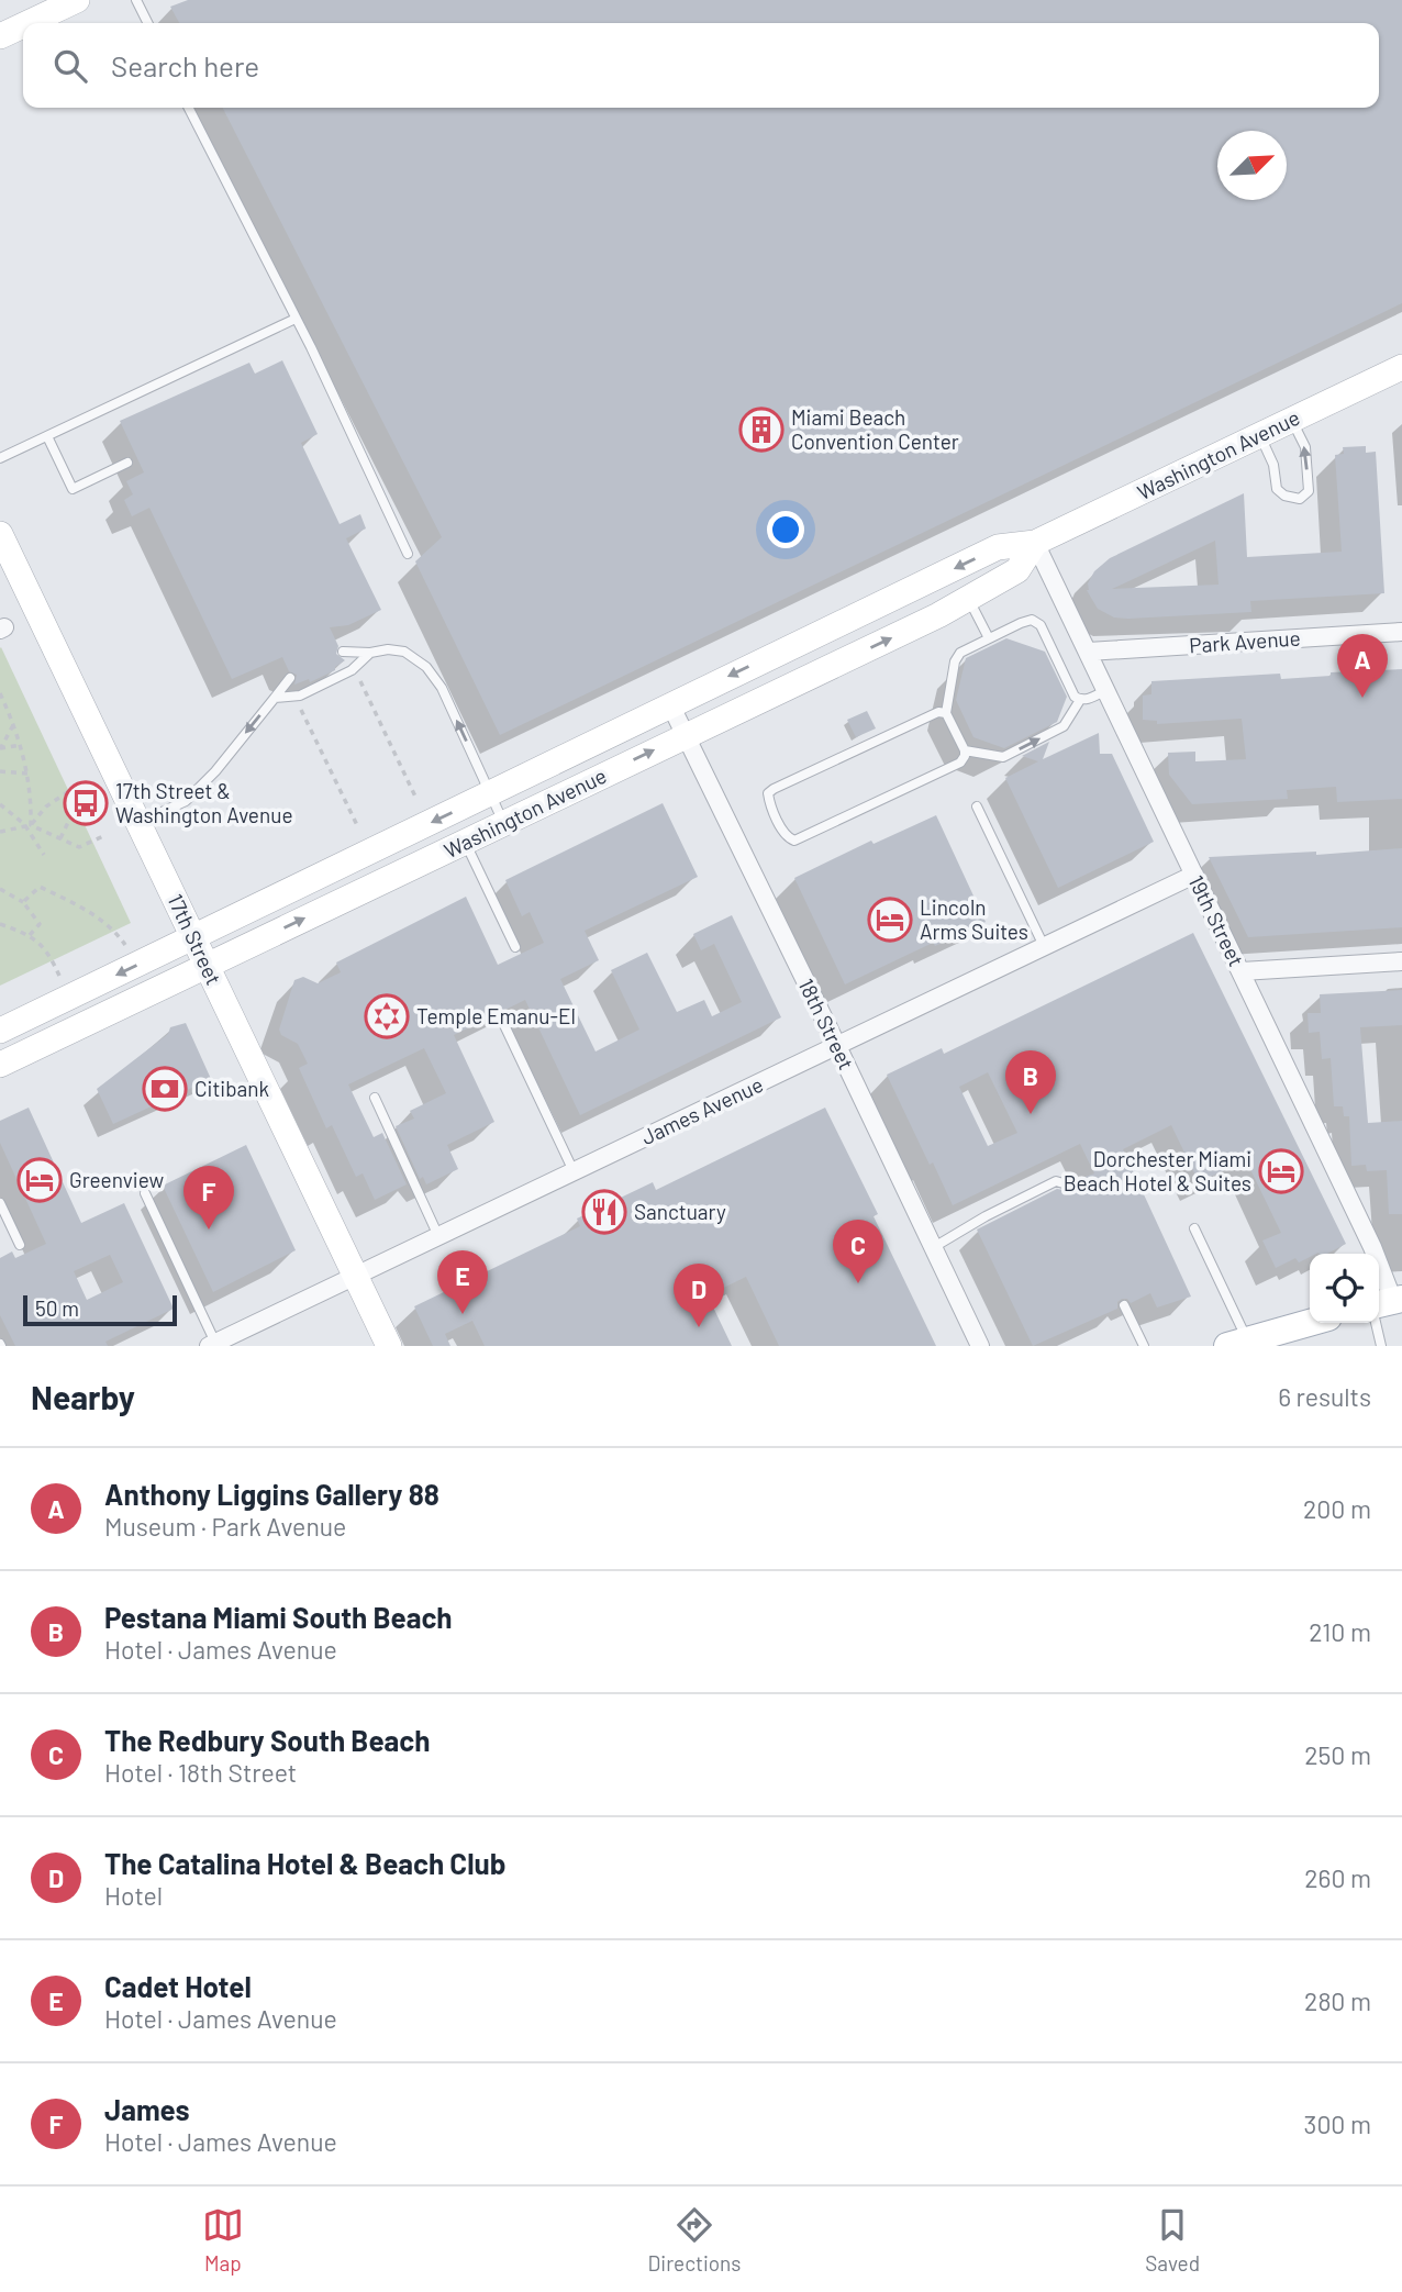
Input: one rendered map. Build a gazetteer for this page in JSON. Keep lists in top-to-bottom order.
{
  "streets": {
    "main road": ["Washington Avenue", "17th Street"],
    "street": [
      "Park Avenue",
      "19th Street",
      "18th Street",
      "James Avenue"
    ]
  },
  "crossings": [
    ["Washington Avenue", "19th Street"],
    ["Washington Avenue", "17th Street"],
    ["Washington Avenue", "18th Street"],
    ["Park Avenue", "19th Street"],
    ["19th Street", "James Avenue"],
    ["17th Street", "James Avenue"],
    ["18th Street", "James Avenue"]
  ],
  "places": {
    "building": ["Miami Beach Convention Center"],
    "bus stop": ["17th Street & Washington Avenue"],
    "hotel": ["Lincoln Arms Suites", "Dorchester Miami Beach Hotel & Suites", "Greenview"],
    "synagogue": ["Temple Emanu-El"],
    "bank": ["Citibank"],
    "restaurant": ["Sanctuary"]
  },
  "scale_bar": "50 m",
  "north": "top right",
  "page": {
    "search": "Search here",
    "pins": [
      "A",
      "B",
      "F",
      "C",
      "E",
      "D"
    ],
    "scale": "50 m",
    "heading": ["Nearby", "6 results"],
    "list": [
      {
        "mark": "A",
        "name": "Anthony Liggins Gallery 88",
        "note": "Museum · Park Avenue",
        "value": "200 m"
      },
      {
        "mark": "B",
        "name": "Pestana Miami South Beach",
        "note": "Hotel · James Avenue",
        "value": "210 m"
      },
      {
        "mark": "C",
        "name": "The Redbury South Beach",
        "note": "Hotel · 18th Street",
        "value": "250 m"
      },
      {
        "mark": "D",
        "name": "The Catalina Hotel & Beach Club",
        "note": "Hotel",
        "value": "260 m"
      },
      {
        "mark": "E",
        "name": "Cadet Hotel",
        "note": "Hotel · James Avenue",
        "value": "280 m"
      },
      {
        "mark": "F",
        "name": "James",
        "note": "Hotel · James Avenue",
        "value": "300 m"
      }
    ],
    "nav": ["Map", "Directions", "Saved"]
  }
}
